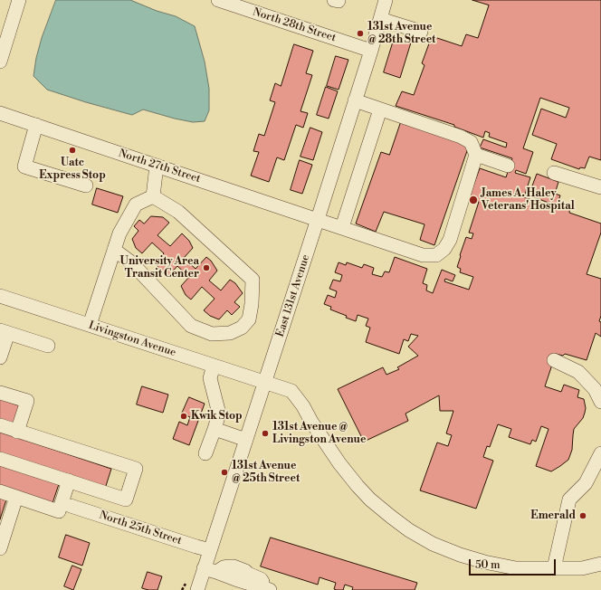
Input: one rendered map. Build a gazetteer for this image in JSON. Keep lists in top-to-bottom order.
{
  "streets": {
    "street": [
      "North 28th Street",
      "North 27th Street",
      "East 131st Avenue",
      "Livingston Avenue",
      "North 25th Street"
    ]
  },
  "crossings": [
    ["North 28th Street", "East 131st Avenue"],
    ["North 27th Street", "East 131st Avenue"],
    ["East 131st Avenue", "Livingston Avenue"],
    ["East 131st Avenue", "North 25th Street"]
  ],
  "places": [
    "131st Avenue @ 28th Street",
    "Uatc Express Stop",
    "James A. Haley Veterans' Hospital",
    "University Area Transit Center",
    "Kwik Stop",
    "131st Avenue @ Livingston Avenue",
    "131st Avenue @ 25th Street",
    "Emerald"
  ],
  "scale_bar": "50 m"
}
